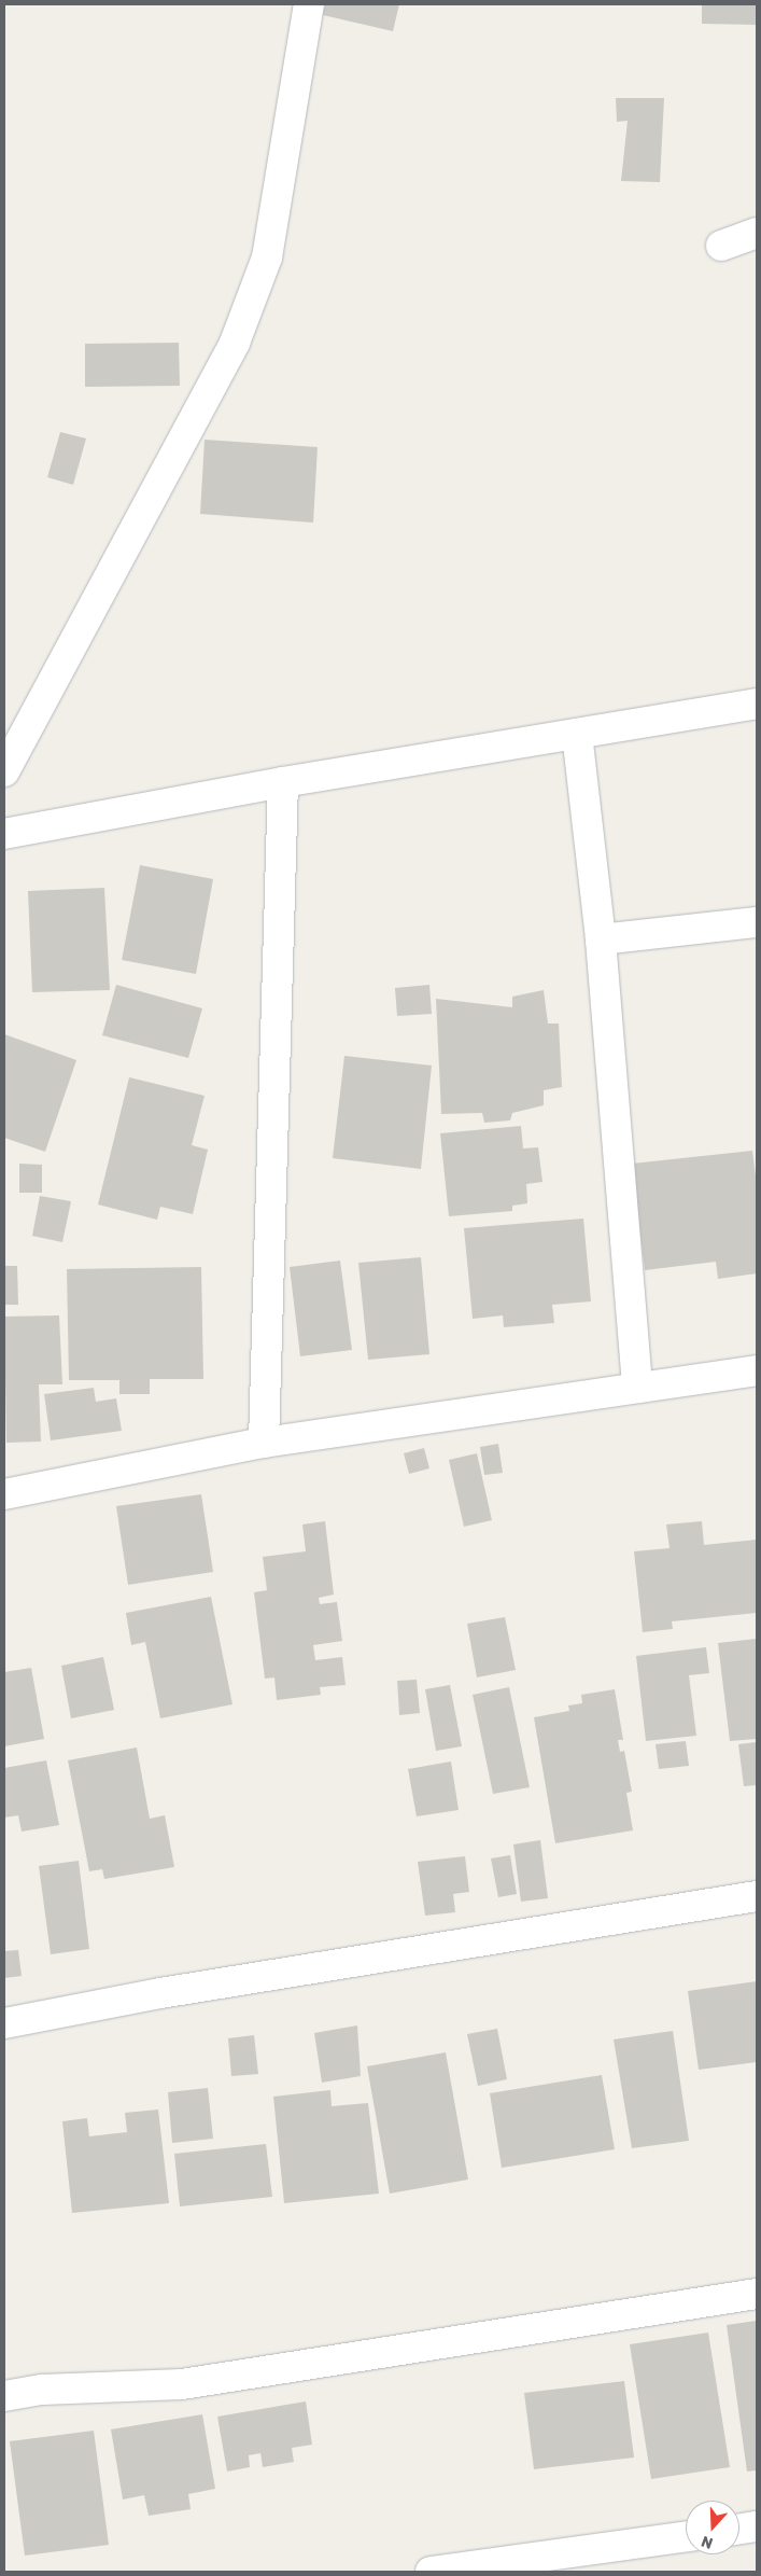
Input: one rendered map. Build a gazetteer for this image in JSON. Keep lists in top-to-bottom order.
{
  "north": "bottom"
}
